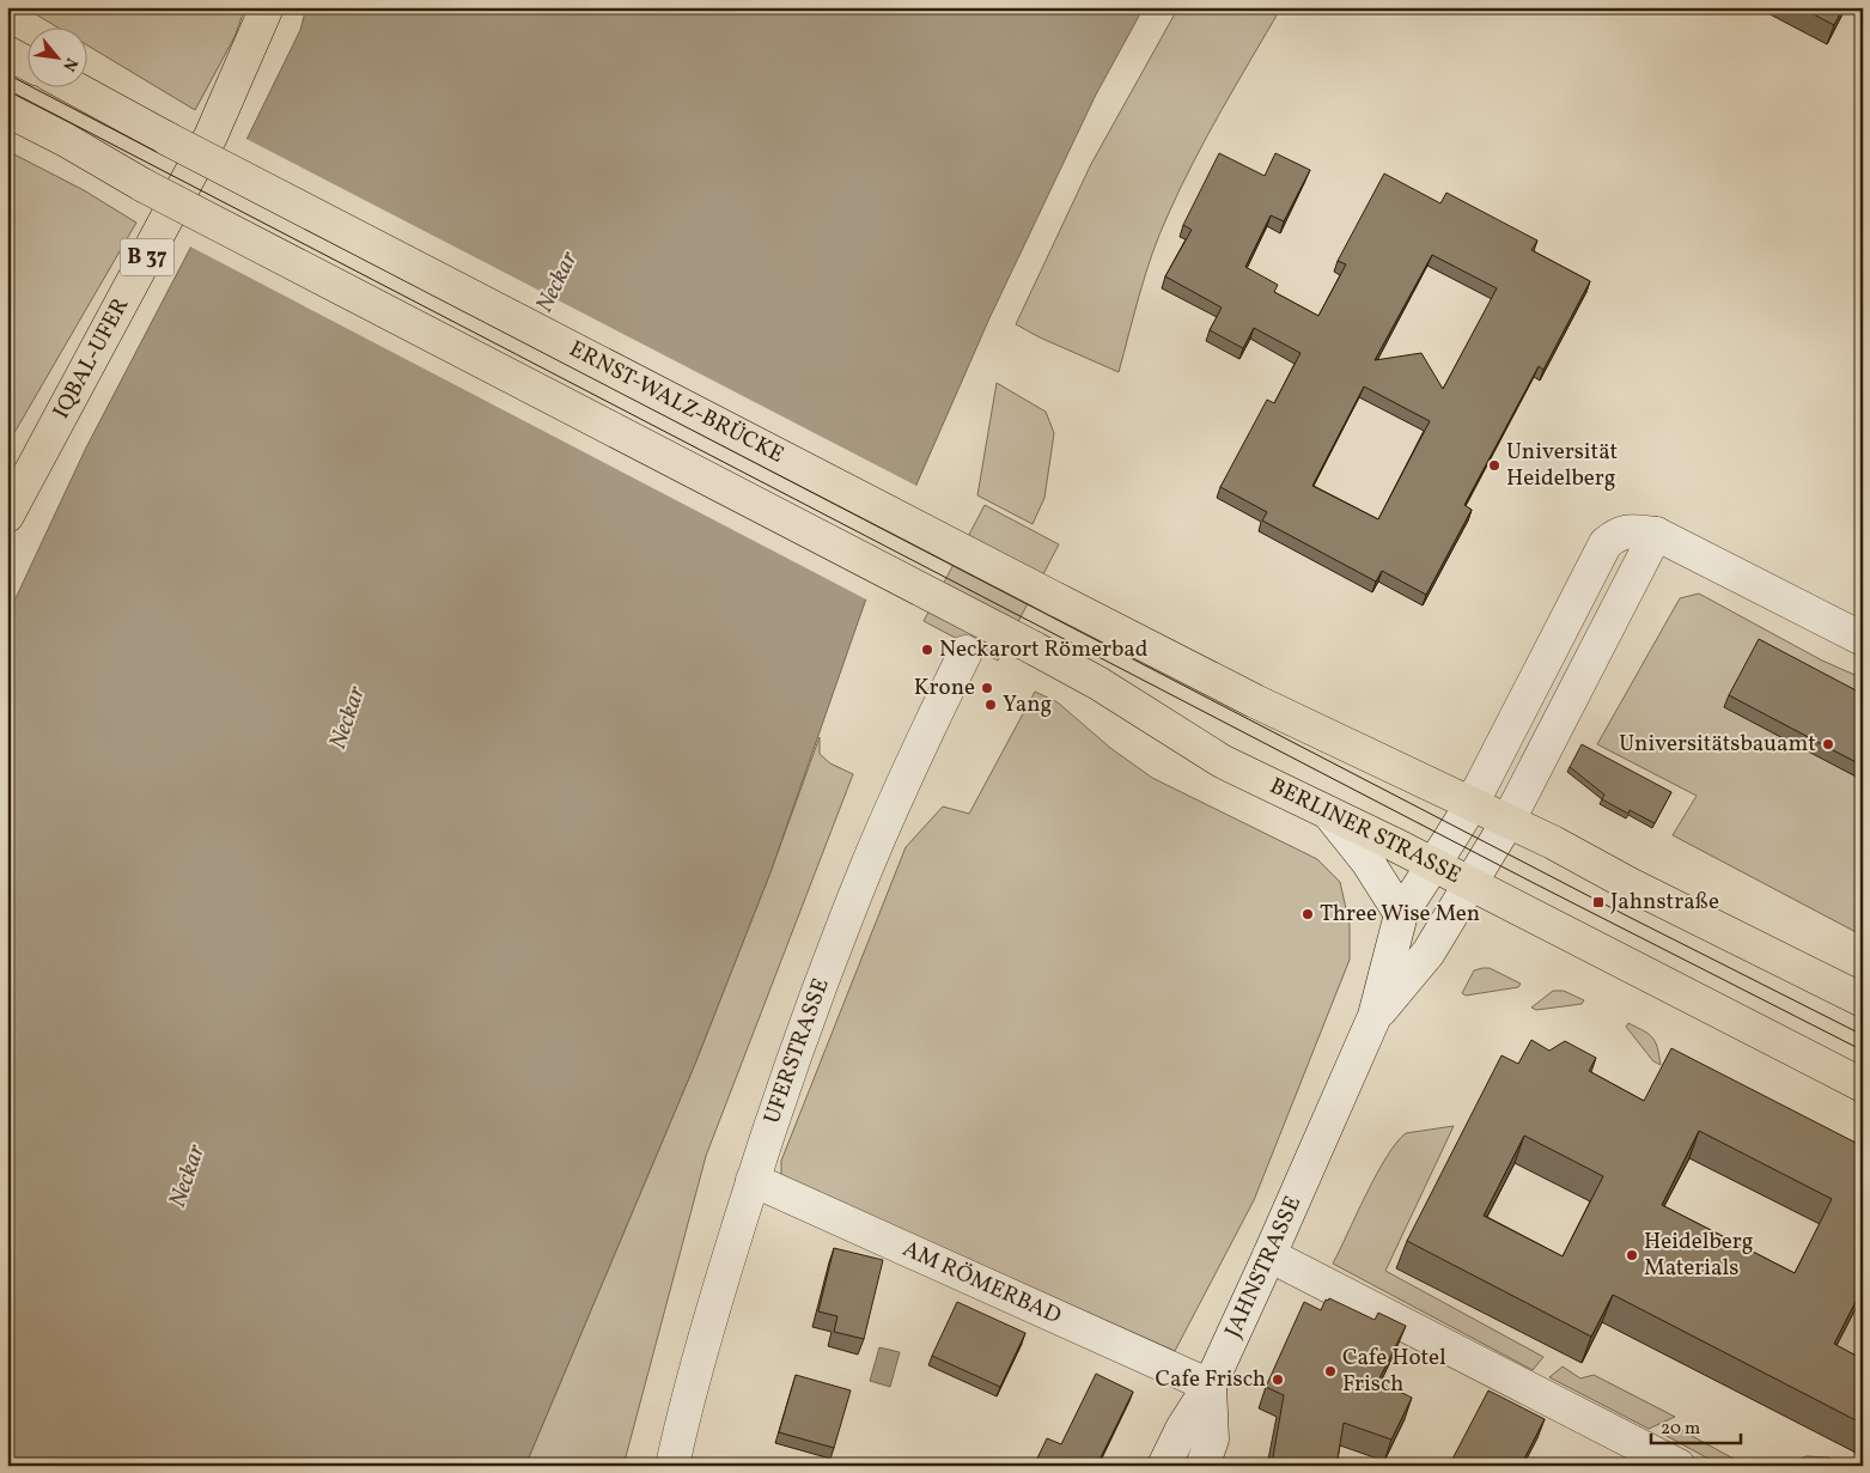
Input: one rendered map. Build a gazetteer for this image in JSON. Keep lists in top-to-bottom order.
{
  "streets": {
    "main road": [
      "B 37",
      "IQBAL-UFER",
      "ERNST-WALZ-BRÜCKE",
      "BERLINER STRASSE"
    ],
    "street": ["UFERSTRASSE", "JAHNSTRASSE", "AM RÖMERBAD"]
  },
  "crossings": [
    ["ERNST-WALZ-BRÜCKE", "JAHNSTRASSE"],
    ["BERLINER STRASSE", "JAHNSTRASSE"],
    ["UFERSTRASSE", "AM RÖMERBAD"],
    ["JAHNSTRASSE", "AM RÖMERBAD"]
  ],
  "water": ["Neckar"],
  "places": {
    "other": [
      "Universität Heidelberg",
      "Neckarort Römerbad",
      "Krone",
      "Yang",
      "Universitätsbauamt",
      "Three Wise Men",
      "Heidelberg Materials",
      "Cafe Hotel Frisch",
      "Cafe Frisch"
    ],
    "transit": ["Jahnstraße"]
  },
  "scale_bar": "20 m",
  "north": "bottom right"
}
